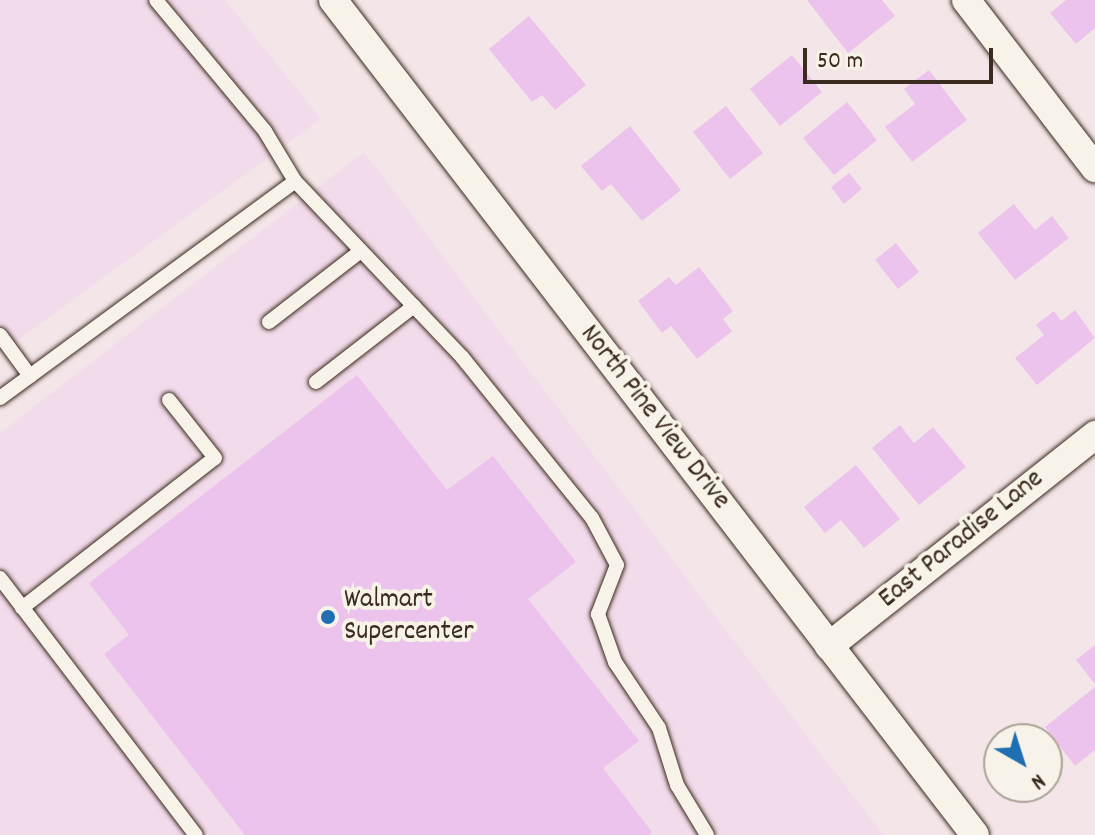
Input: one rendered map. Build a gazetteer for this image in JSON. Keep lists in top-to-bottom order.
{
  "streets": {
    "street": ["North Pine View Drive", "East Paradise Lane"]
  },
  "crossings": [
    ["North Pine View Drive", "East Paradise Lane"]
  ],
  "places": ["Walmart Supercenter"],
  "scale_bar": "50 m",
  "north": "bottom right"
}
